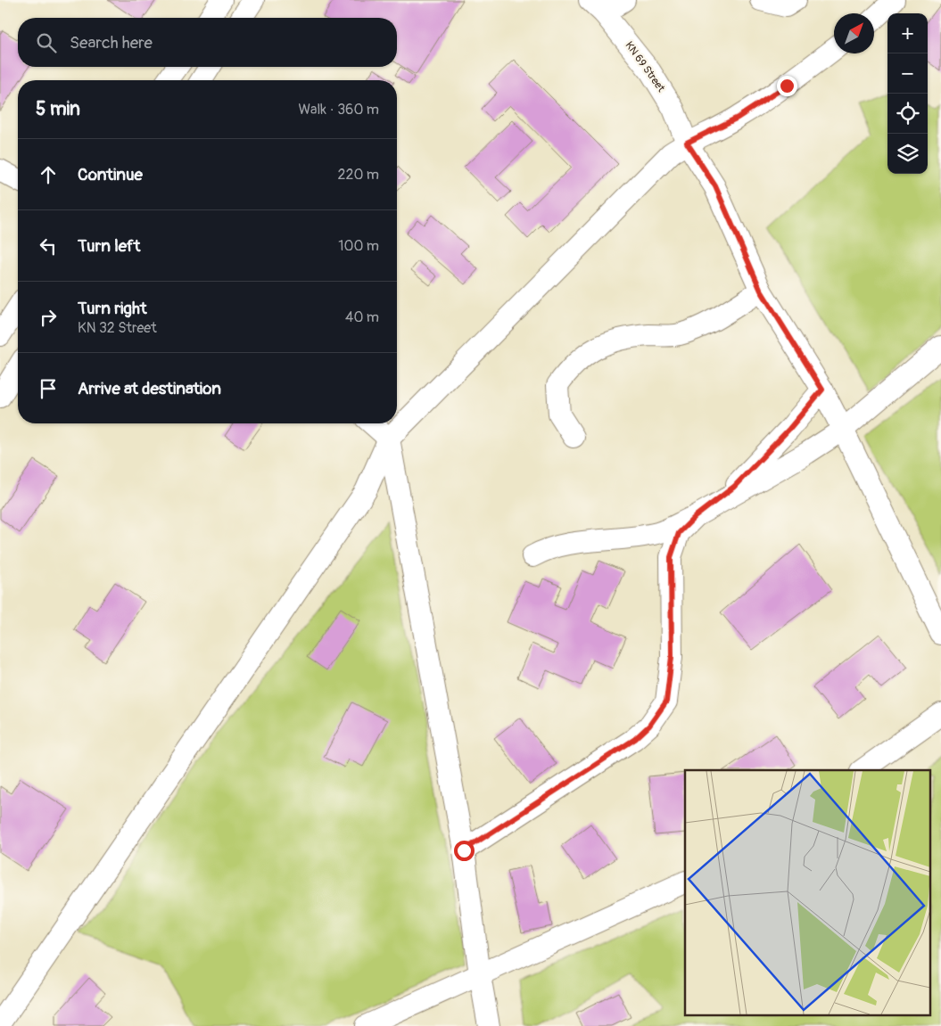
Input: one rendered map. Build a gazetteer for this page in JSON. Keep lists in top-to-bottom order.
{
  "streets": {
    "street": ["KN 69 Street"]
  },
  "north": "top right",
  "page": {
    "map_buttons": ["+", "−"],
    "search": "Search here",
    "heading": ["5 min", "Walk · 360 m"],
    "list": [
      ["Continue", "220 m"],
      ["Turn left", "100 m"],
      ["Turn right", "KN 32 Street", "40 m"],
      "Arrive at destination"
    ]
  }
}
